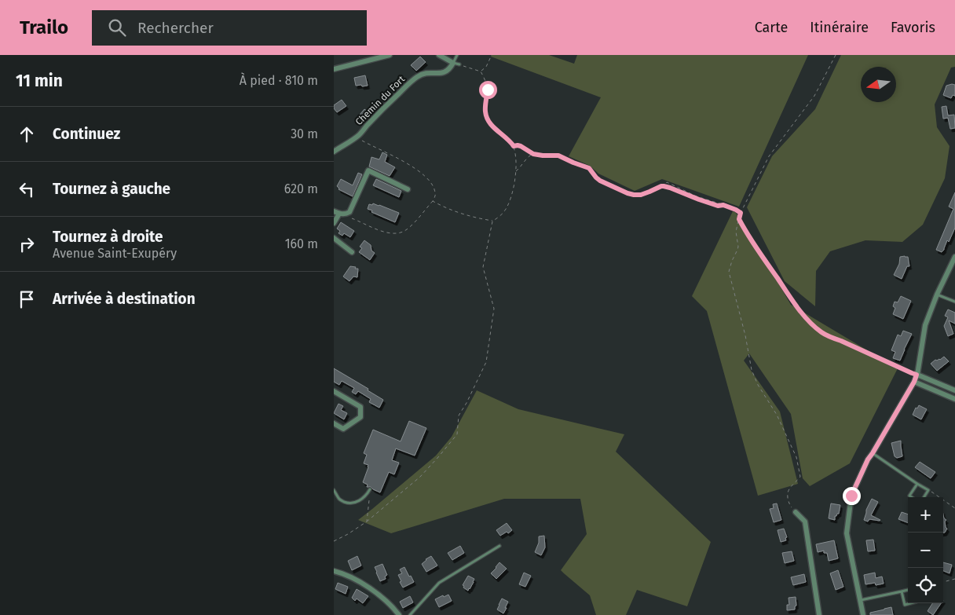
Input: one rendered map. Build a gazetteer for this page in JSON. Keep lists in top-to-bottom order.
{
  "streets": {
    "street": ["Chemin du Fort"]
  },
  "north": "left",
  "page": {
    "header": "Trailo",
    "search": "Rechercher",
    "nav": ["Carte", "Itinéraire", "Favoris"],
    "heading": ["11 min", "À pied · 810 m"],
    "list": [
      ["Continuez", "30 m"],
      ["Tournez à gauche", "620 m"],
      ["Tournez à droite", "Avenue Saint-Exupéry", "160 m"],
      "Arrivée à destination"
    ],
    "map_buttons": ["+", "−"]
  }
}
